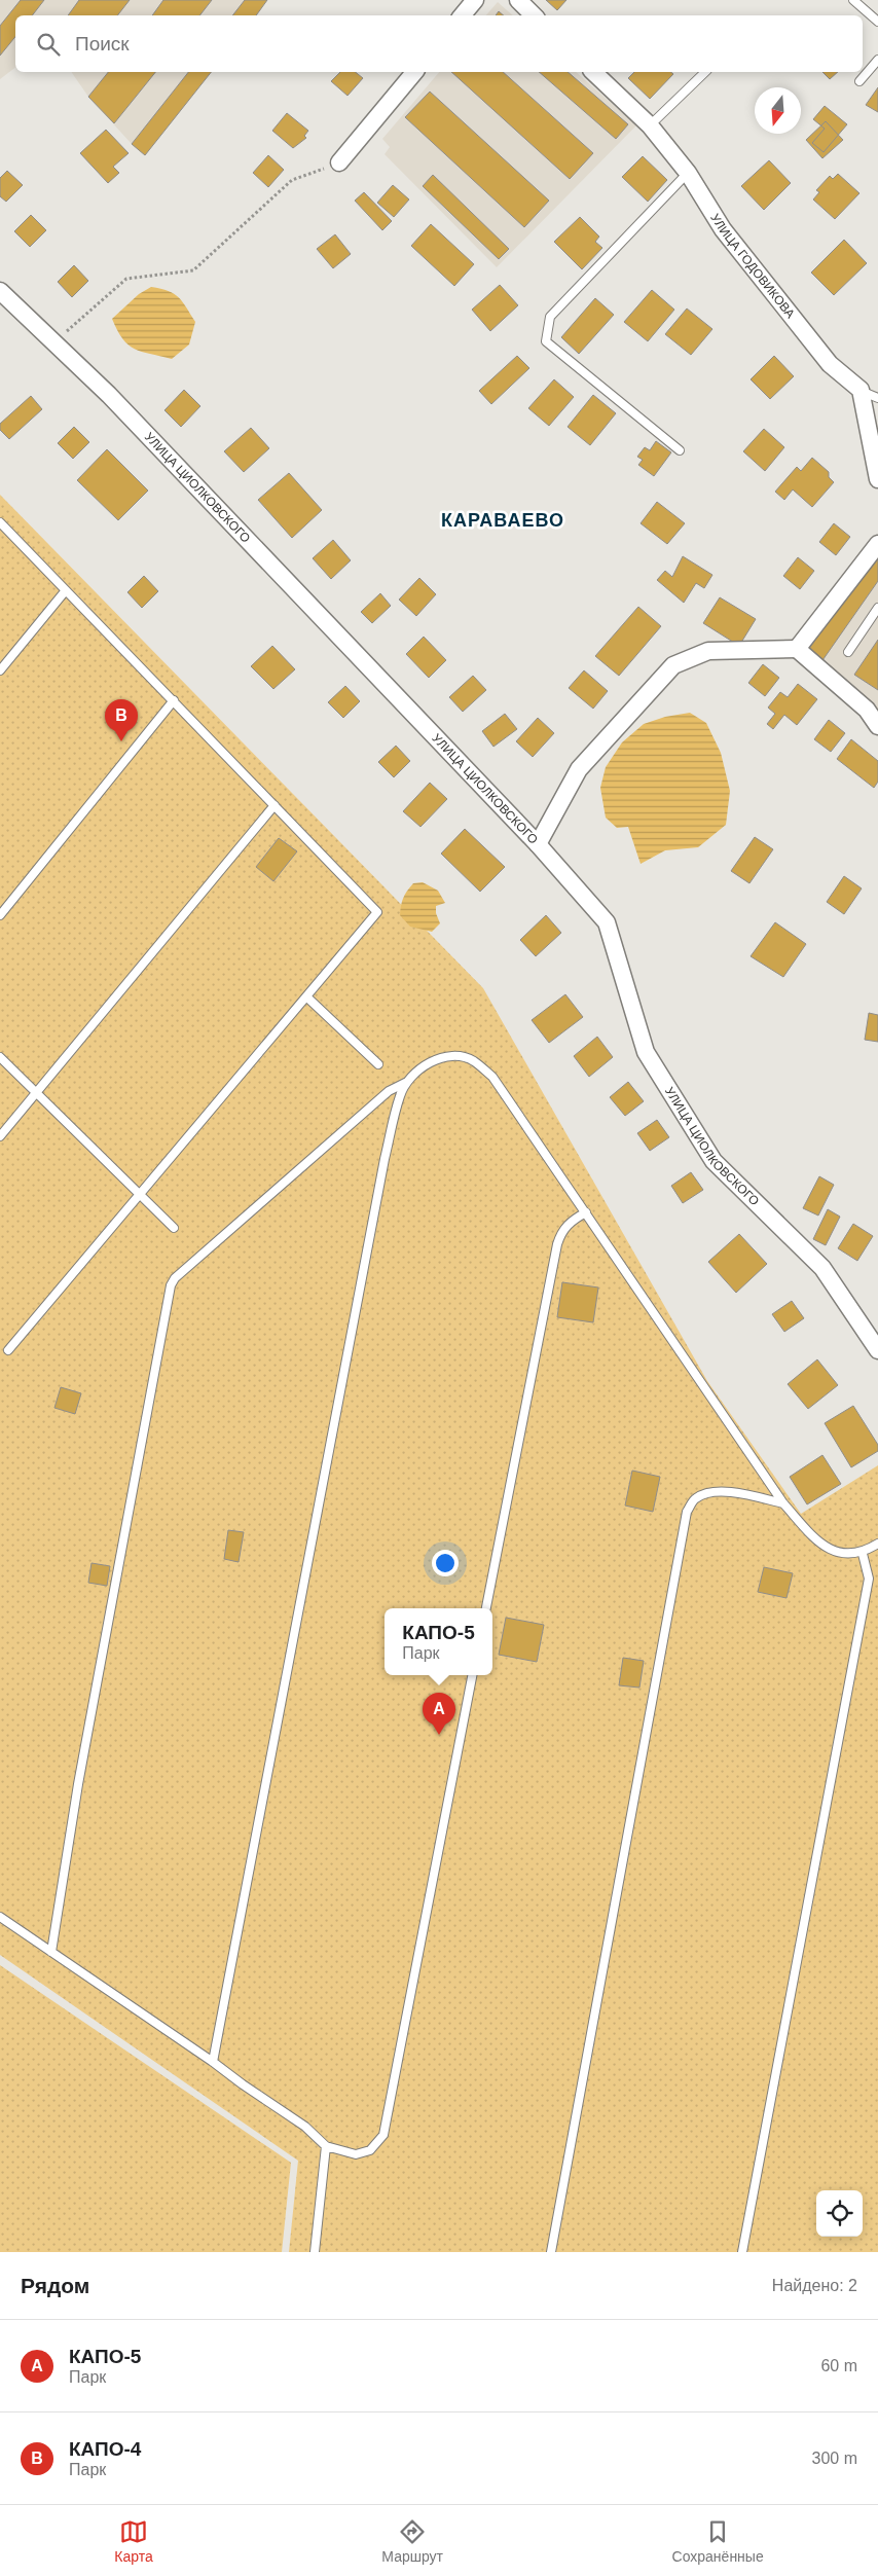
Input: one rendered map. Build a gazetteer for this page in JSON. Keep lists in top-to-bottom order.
{
  "streets": {
    "street": ["УЛИЦА ГОДОВИКОВА", "УЛИЦА ЦИОЛКОВСКОГО"]
  },
  "districts": ["КАРАВАЕВО"],
  "north": "bottom",
  "page": {
    "search": "Поиск",
    "pins": ["B", "A"],
    "popup": ["КАПО-5", "Парк"],
    "heading": ["Рядом", "Найдено: 2"],
    "list": [
      {
        "mark": "A",
        "name": "КАПО-5",
        "note": "Парк",
        "value": "60 m"
      },
      {
        "mark": "B",
        "name": "КАПО-4",
        "note": "Парк",
        "value": "300 m"
      }
    ],
    "nav": ["Карта", "Маршрут", "Сохранённые"]
  }
}
